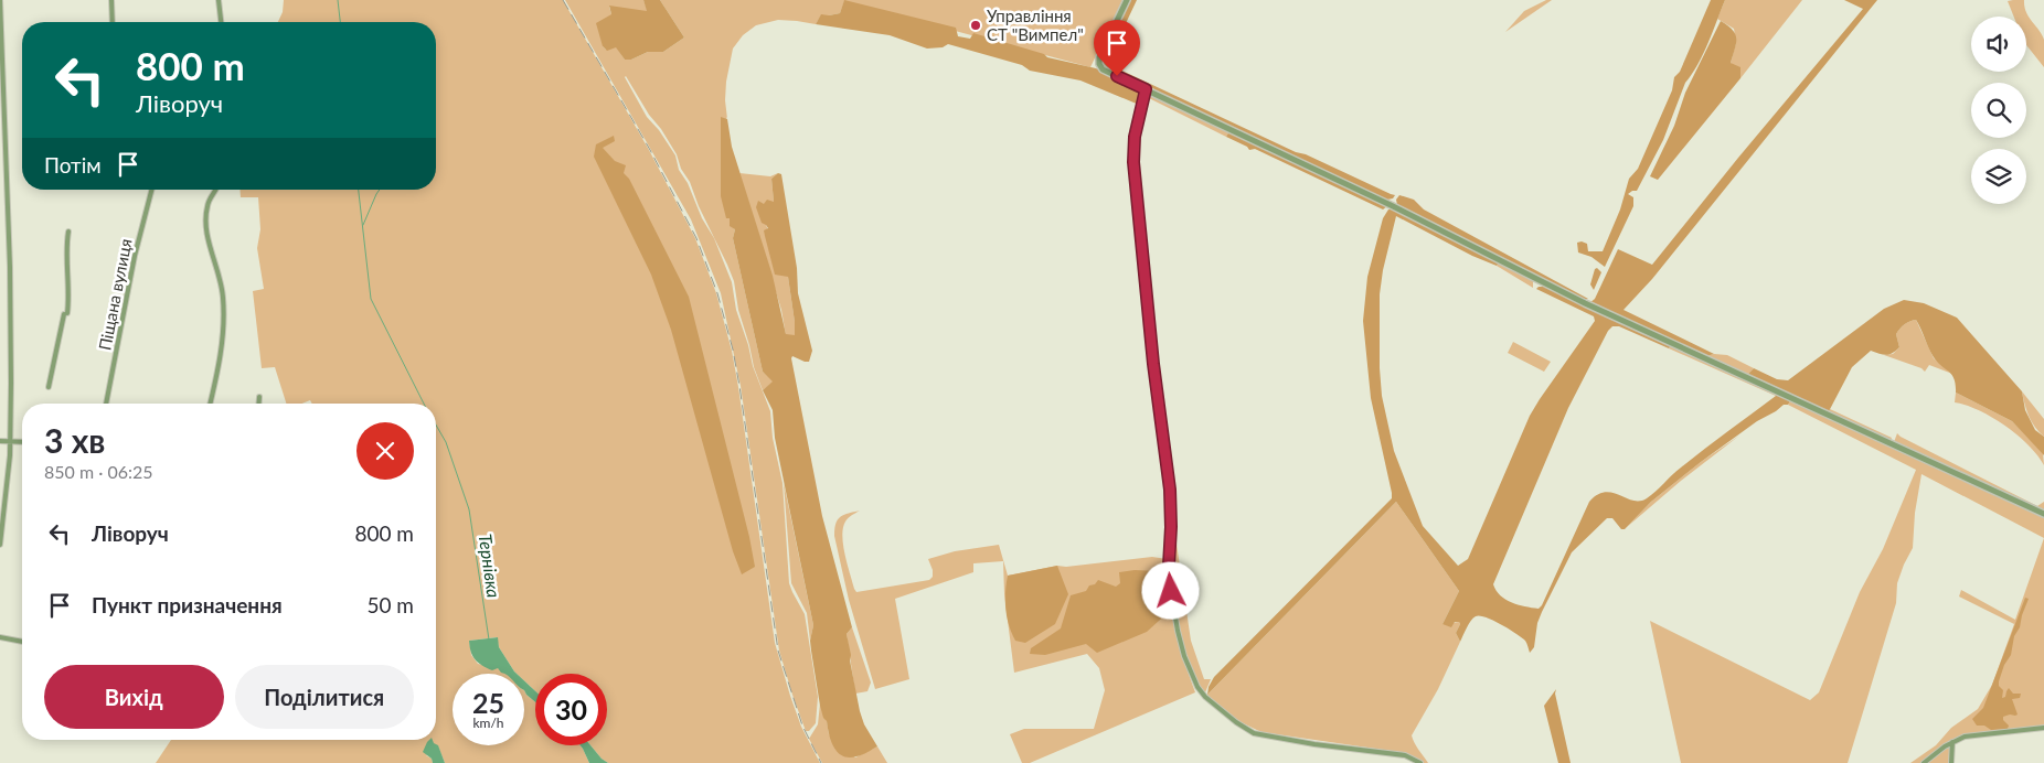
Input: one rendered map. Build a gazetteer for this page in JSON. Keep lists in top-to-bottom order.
{
  "streets": {
    "street": ["Піщана вулиця"]
  },
  "water": ["Тернівка"],
  "places": ["Управління СТ \"Вимпел\""],
  "page": {
    "turn": ["800 m", "Ліворуч"],
    "then": "Потім",
    "heading": ["3 хв", "850 m · 06:25"],
    "list": [
      {
        "name": "Ліворуч",
        "value": "800 m"
      },
      {
        "name": "Пункт призначення",
        "value": "50 m"
      }
    ],
    "buttons": ["Вихід", "Поділитися"],
    "speed": "25 km/h",
    "limit": "30"
  }
}
